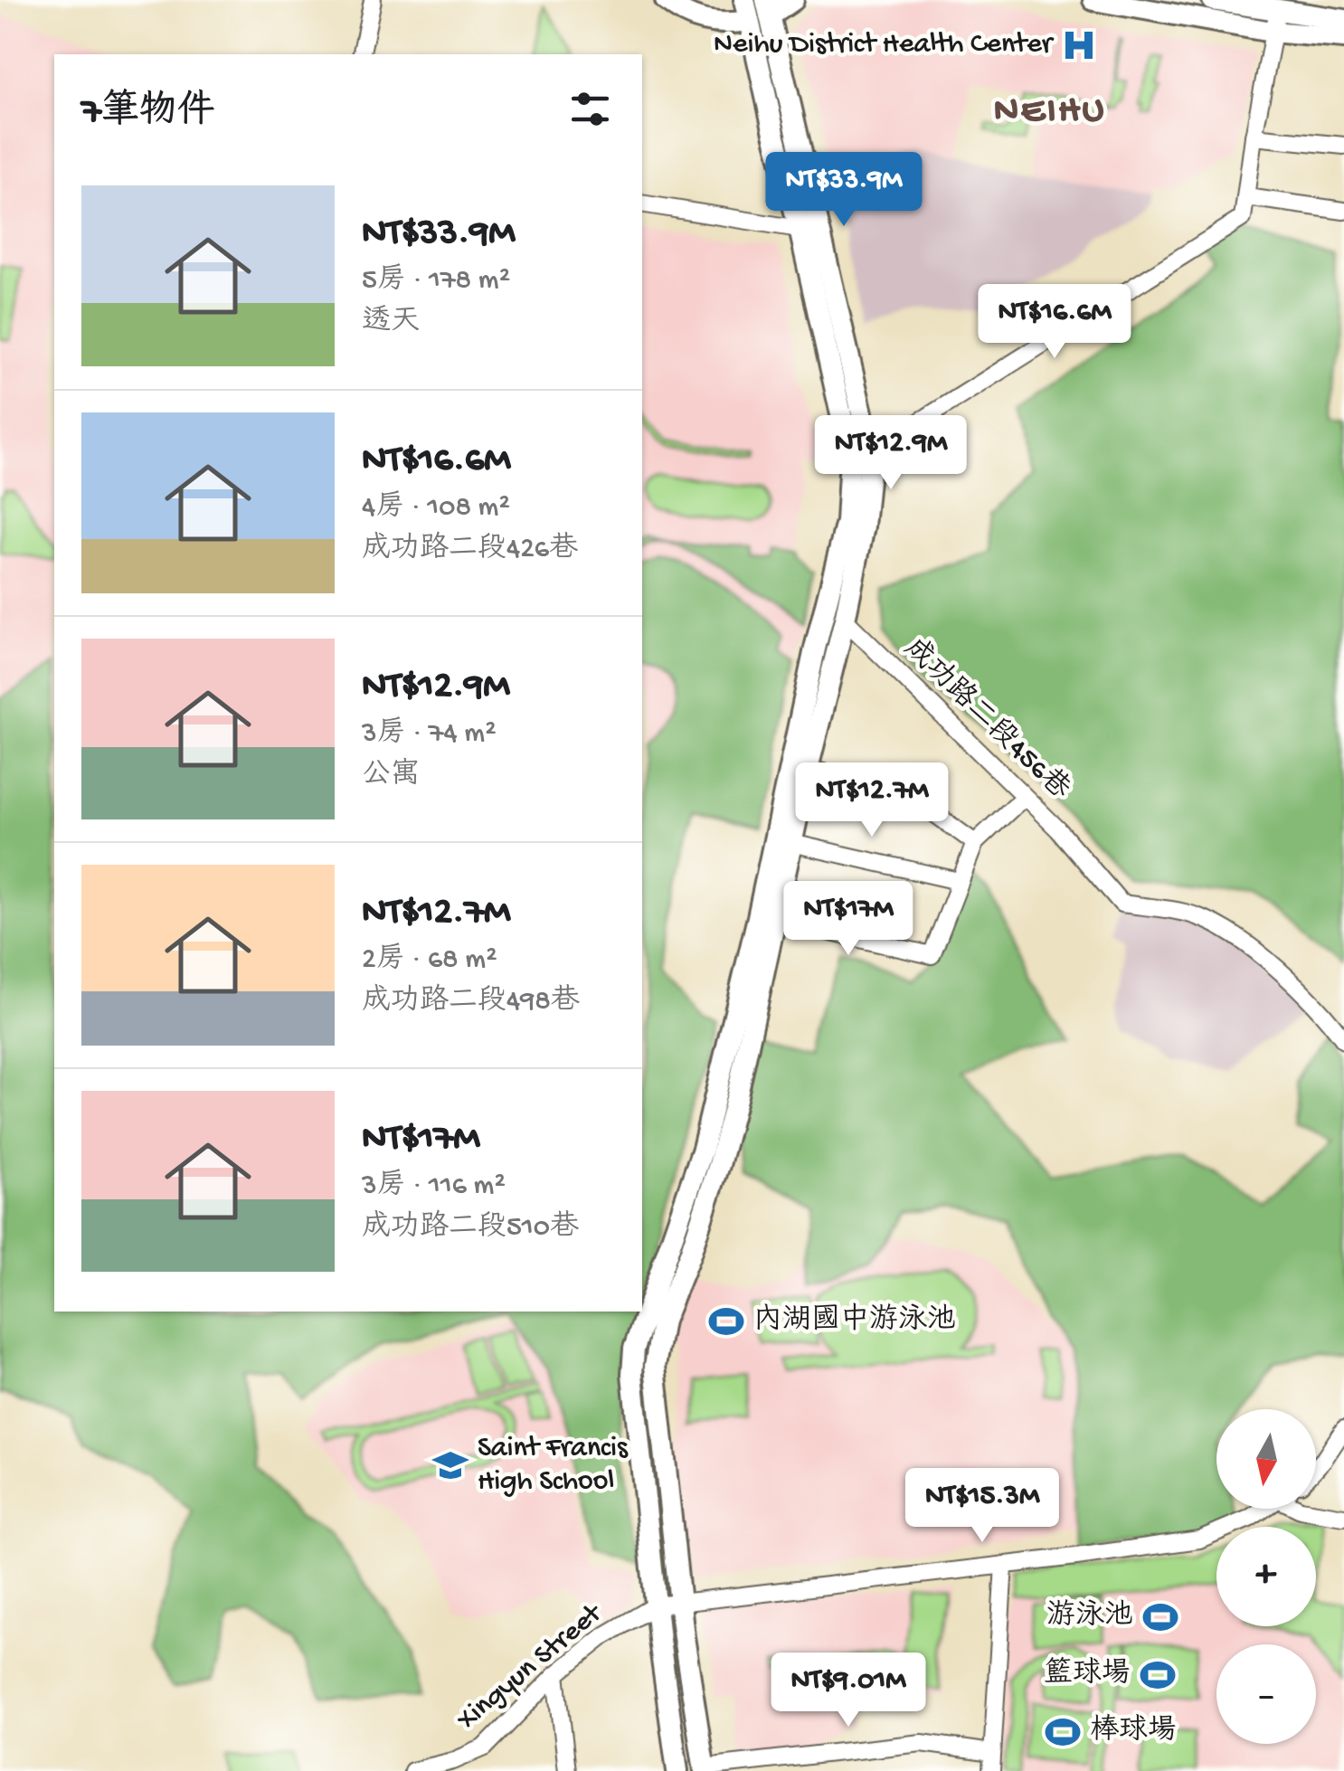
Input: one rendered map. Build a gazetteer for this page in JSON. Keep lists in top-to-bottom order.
{
  "streets": {
    "street": ["成功路二段456巷", "Xingyun Street"]
  },
  "districts": ["NEIHU"],
  "places": {
    "hospital": ["Neihu District Health Center"],
    "sports": [
      "內湖國中游泳池",
      "游泳池",
      "籃球場",
      "棒球場"
    ],
    "school or university": ["Saint Francis High School"]
  },
  "north": "bottom",
  "page": {
    "heading": "7筆物件",
    "price": [
      "NT$33.9M",
      "NT$16.6M",
      "NT$12.9M",
      "NT$12.7M",
      "NT$17M",
      "NT$15.3M",
      "NT$9.01M"
    ],
    "list": [
      {
        "name": "NT$33.9M",
        "note": "5房 · 178 m² · 透天"
      },
      {
        "name": "NT$16.6M",
        "note": "4房 · 108 m² · 成功路二段426巷"
      },
      {
        "name": "NT$12.9M",
        "note": "3房 · 74 m² · 公寓"
      },
      {
        "name": "NT$12.7M",
        "note": "2房 · 68 m² · 成功路二段498巷"
      },
      {
        "name": "NT$17M",
        "note": "3房 · 116 m² · 成功路二段510巷"
      }
    ],
    "map_buttons": ["+", "−"]
  }
}
